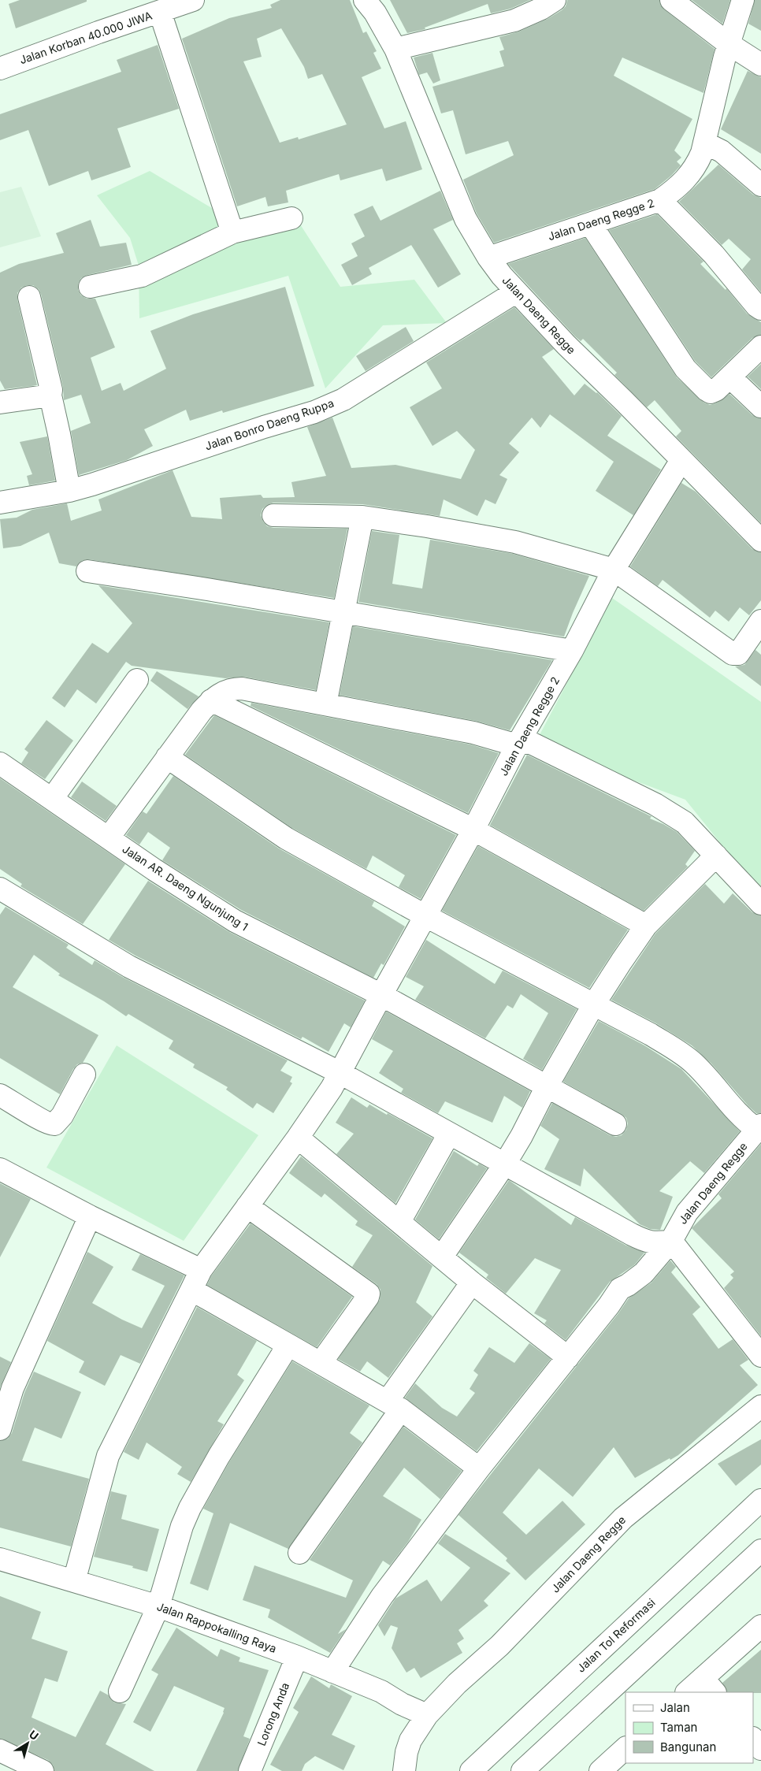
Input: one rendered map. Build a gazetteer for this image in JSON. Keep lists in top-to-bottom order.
{
  "streets": {
    "main road": [
      "Jalan Korban 40.000 JIWA",
      "Jalan Daeng Regge 2",
      "Jalan Daeng Regge",
      "Jalan Bonro Daeng Ruppa",
      "Jalan AR. Daeng Ngunjung 1",
      "Jalan Rappokalling Raya",
      "Jalan Tol Reformasi",
      "Lorong Anda"
    ]
  },
  "crossings": [
    ["Jalan Daeng Regge 2", "Jalan Daeng Regge"],
    ["Jalan Daeng Regge 2", "Jalan AR. Daeng Ngunjung 1"],
    ["Jalan Daeng Regge 2", "Jalan Rappokalling Raya"],
    ["Jalan Daeng Regge", "Jalan Bonro Daeng Ruppa"],
    ["Jalan Daeng Regge", "Jalan Rappokalling Raya"],
    ["Jalan Rappokalling Raya", "Lorong Anda"]
  ],
  "legend": ["Jalan", "Taman", "Bangunan"],
  "north": "top right"
}
